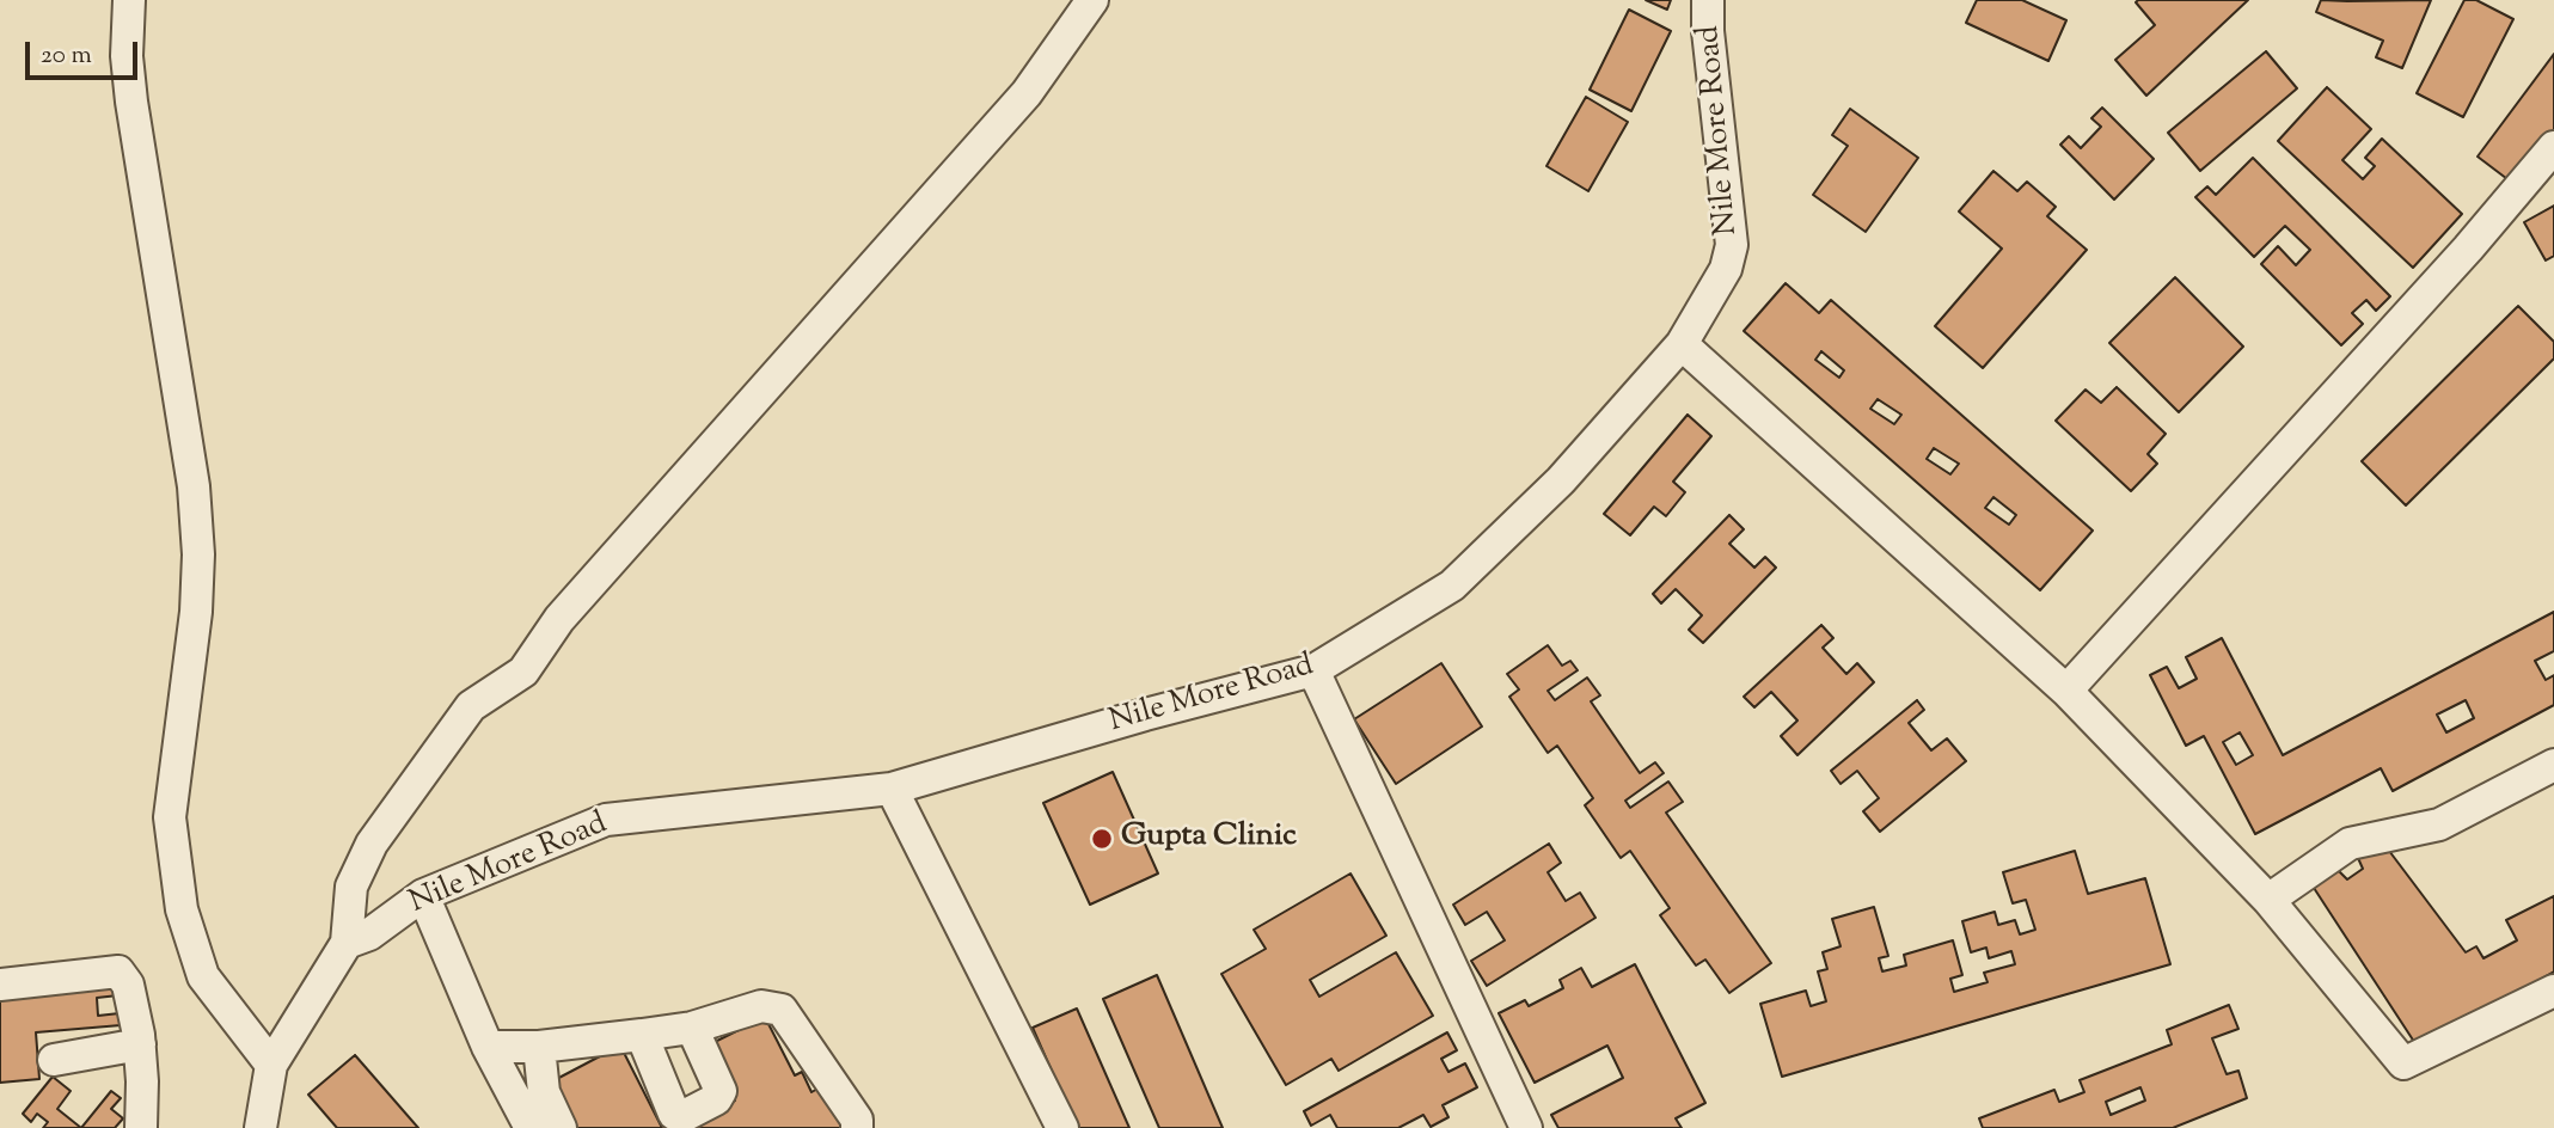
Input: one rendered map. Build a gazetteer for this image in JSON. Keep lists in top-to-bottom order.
{
  "streets": {
    "street": ["Nile More Road"]
  },
  "places": ["Gupta Clinic"],
  "scale_bar": "20 m"
}
